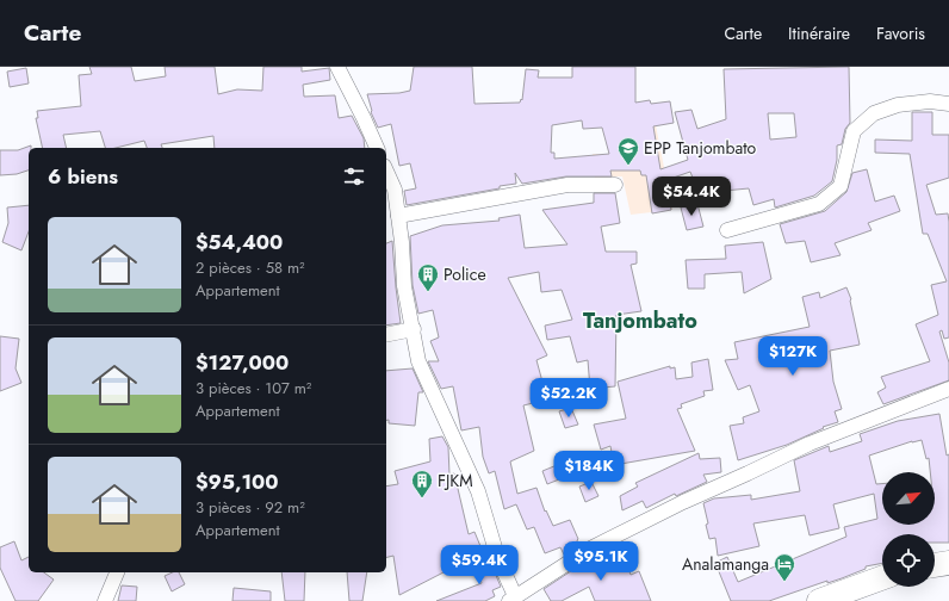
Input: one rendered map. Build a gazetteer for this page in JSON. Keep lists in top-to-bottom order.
{
  "districts": ["Tanjombato"],
  "places": {
    "school or university": ["EPP Tanjombato"],
    "building": ["Police", "FJKM"],
    "hotel": ["Analamanga"]
  },
  "north": "top right",
  "page": {
    "header": "Carte",
    "nav": ["Carte", "Itinéraire", "Favoris"],
    "heading": "6 biens",
    "price": [
      "$54.4K",
      "$127K",
      "$52.2K",
      "$184K",
      "$95.1K",
      "$59.4K"
    ],
    "list": [
      {
        "name": "$54,400",
        "note": "2 pièces · 58 m² · Appartement"
      },
      {
        "name": "$127,000",
        "note": "3 pièces · 107 m² · Appartement"
      },
      {
        "name": "$95,100",
        "note": "3 pièces · 92 m² · Appartement"
      }
    ]
  }
}
